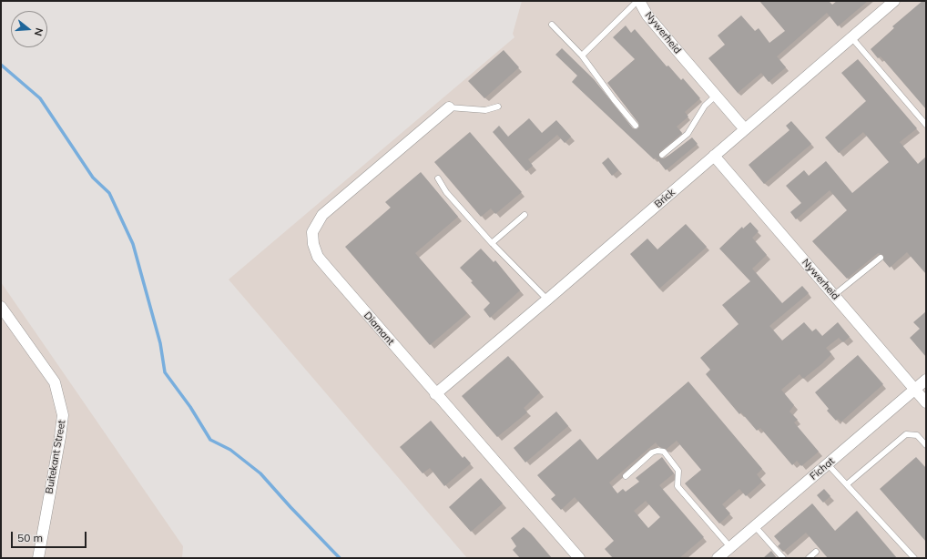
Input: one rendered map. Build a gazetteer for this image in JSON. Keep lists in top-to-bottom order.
{
  "streets": {
    "street": [
      "Nywerheid",
      "Brick",
      "Diamant",
      "Buitekant Street",
      "Fichat"
    ]
  },
  "crossings": [
    ["Nywerheid", "Brick"],
    ["Nywerheid", "Fichat"],
    ["Brick", "Diamant"]
  ],
  "scale_bar": "50 m",
  "north": "right"
}
